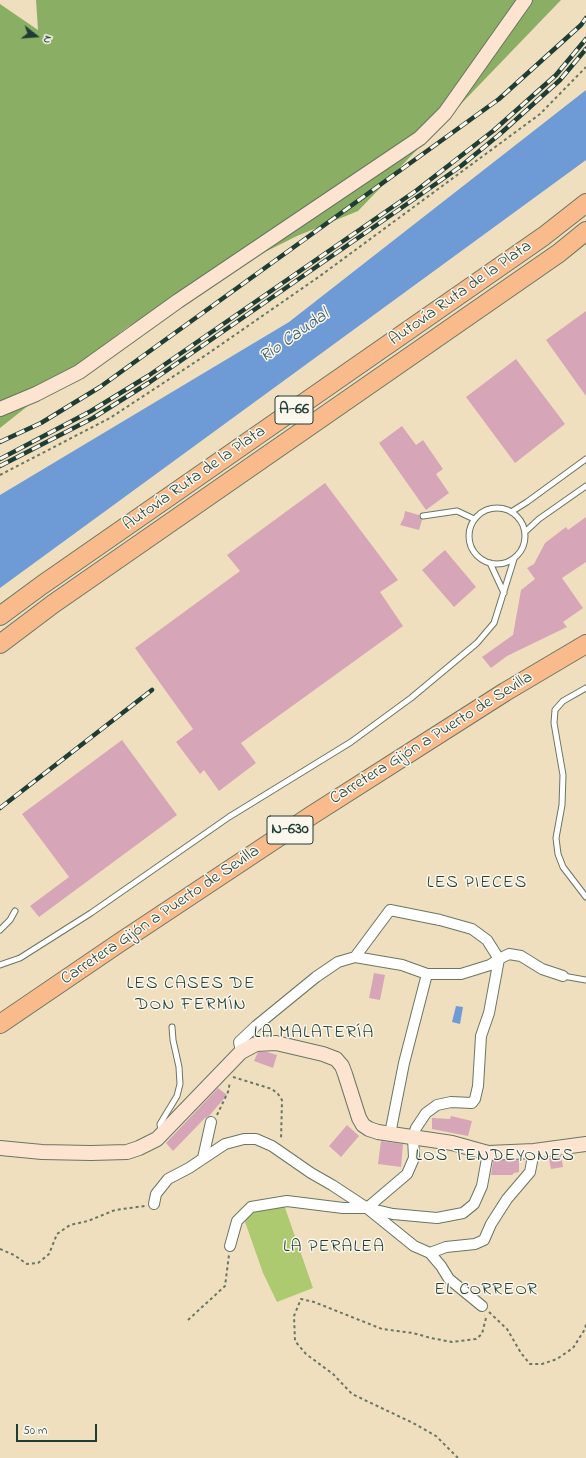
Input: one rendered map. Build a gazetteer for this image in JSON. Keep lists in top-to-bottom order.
{
  "streets": {
    "highway": [
      "Autovía Ruta de la Plata",
      "A-66",
      "Carretera Gijón a Puerto de Sevilla",
      "N-630"
    ]
  },
  "districts": [
    "LES PIECES",
    "LES CASES DE DON FERMÍN",
    "LA MALATERÍA",
    "LOS TENDEYONES",
    "LA PERALEA",
    "EL CORREOR"
  ],
  "water": ["Río Caudal"],
  "scale_bar": "50 m",
  "north": "right"
}
